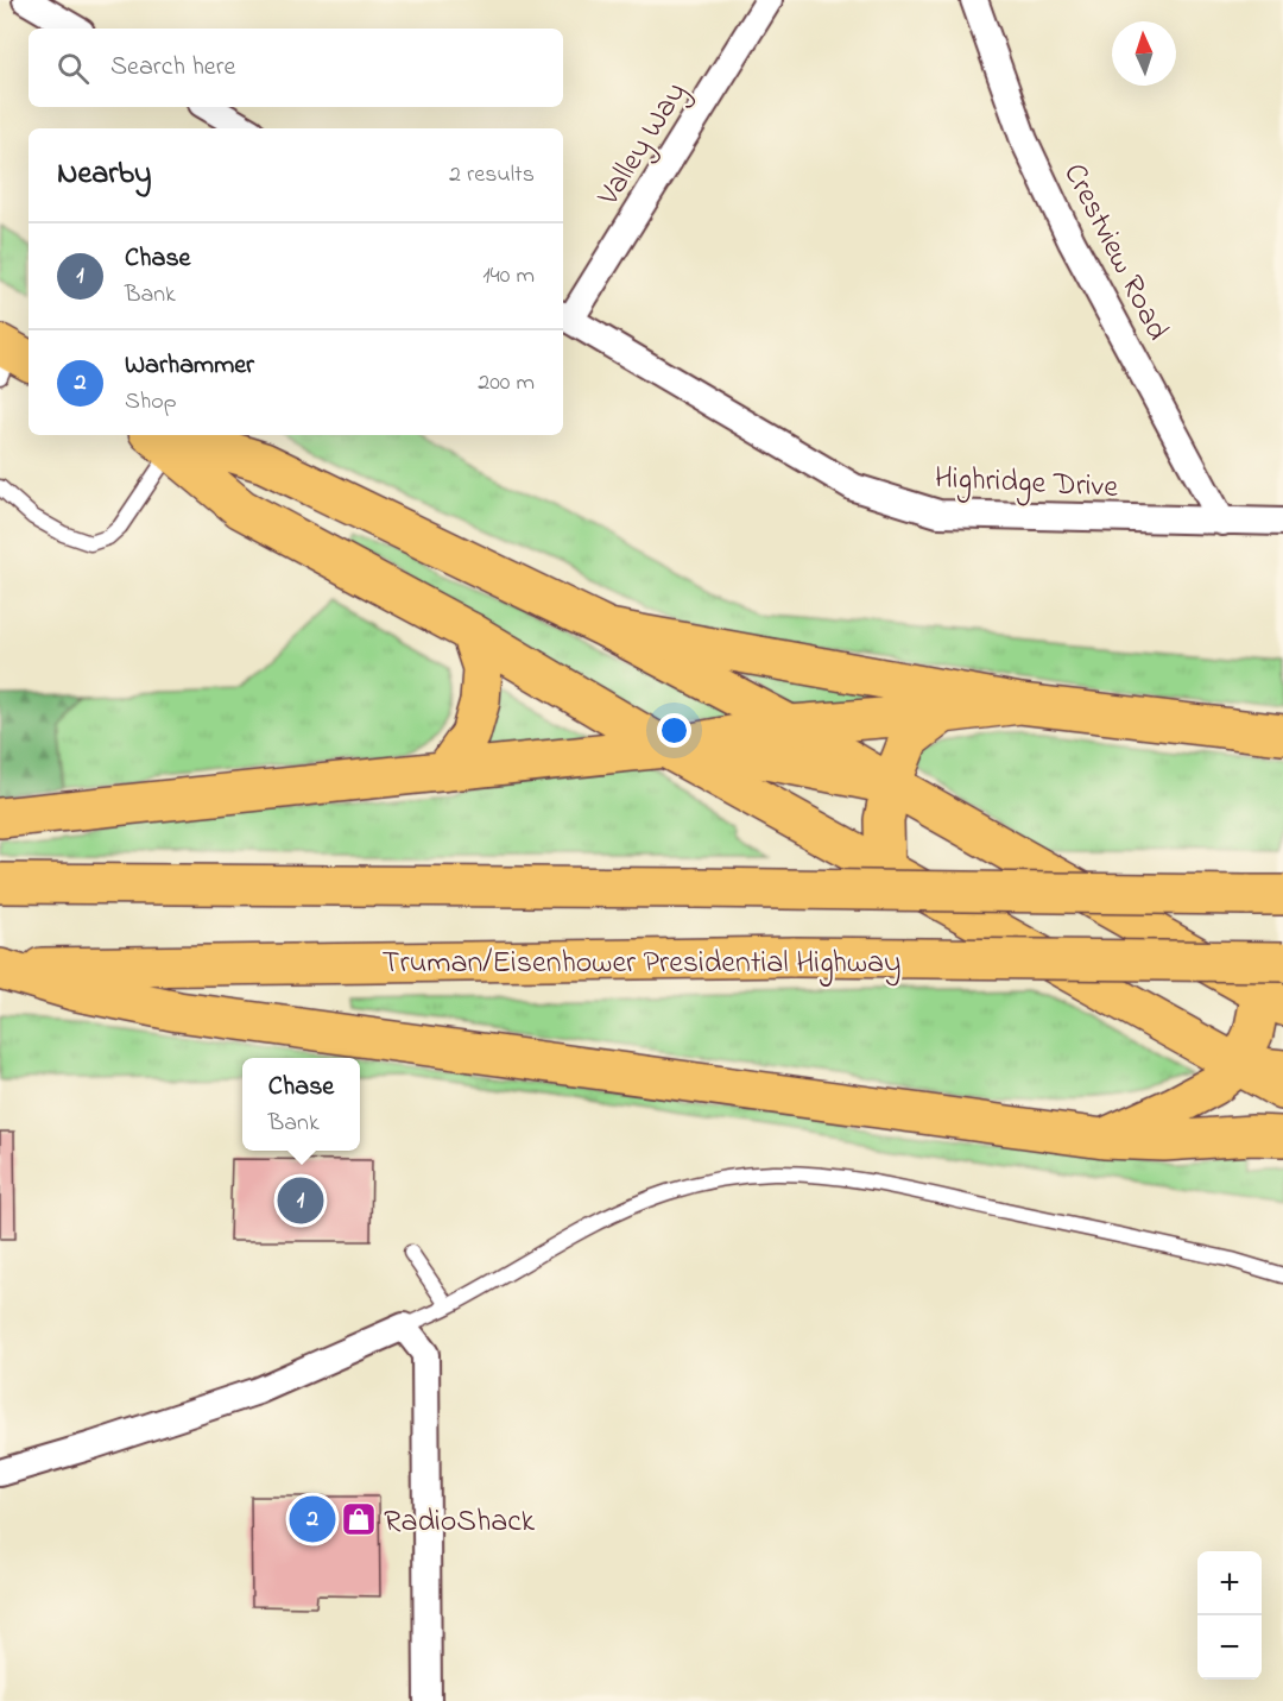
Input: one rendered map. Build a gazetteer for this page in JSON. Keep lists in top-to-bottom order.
{
  "streets": {
    "main road": ["Truman/Eisenhower Presidential Highway"],
    "street": ["Valley Way", "Crestview Road", "Highridge Drive"]
  },
  "crossings": [
    ["Valley Way", "Highridge Drive"],
    ["Crestview Road", "Highridge Drive"]
  ],
  "places": {
    "shop": ["RadioShack"]
  },
  "north": "top",
  "page": {
    "search": "Search here",
    "heading": ["Nearby", "2 results"],
    "list": [
      {
        "mark": "1",
        "name": "Chase",
        "note": "Bank",
        "value": "140 m"
      },
      {
        "mark": "2",
        "name": "Warhammer",
        "note": "Shop",
        "value": "200 m"
      }
    ],
    "popup": ["Chase", "Bank"],
    "pins": ["1", "2"],
    "map_buttons": ["+", "−"]
  }
}
